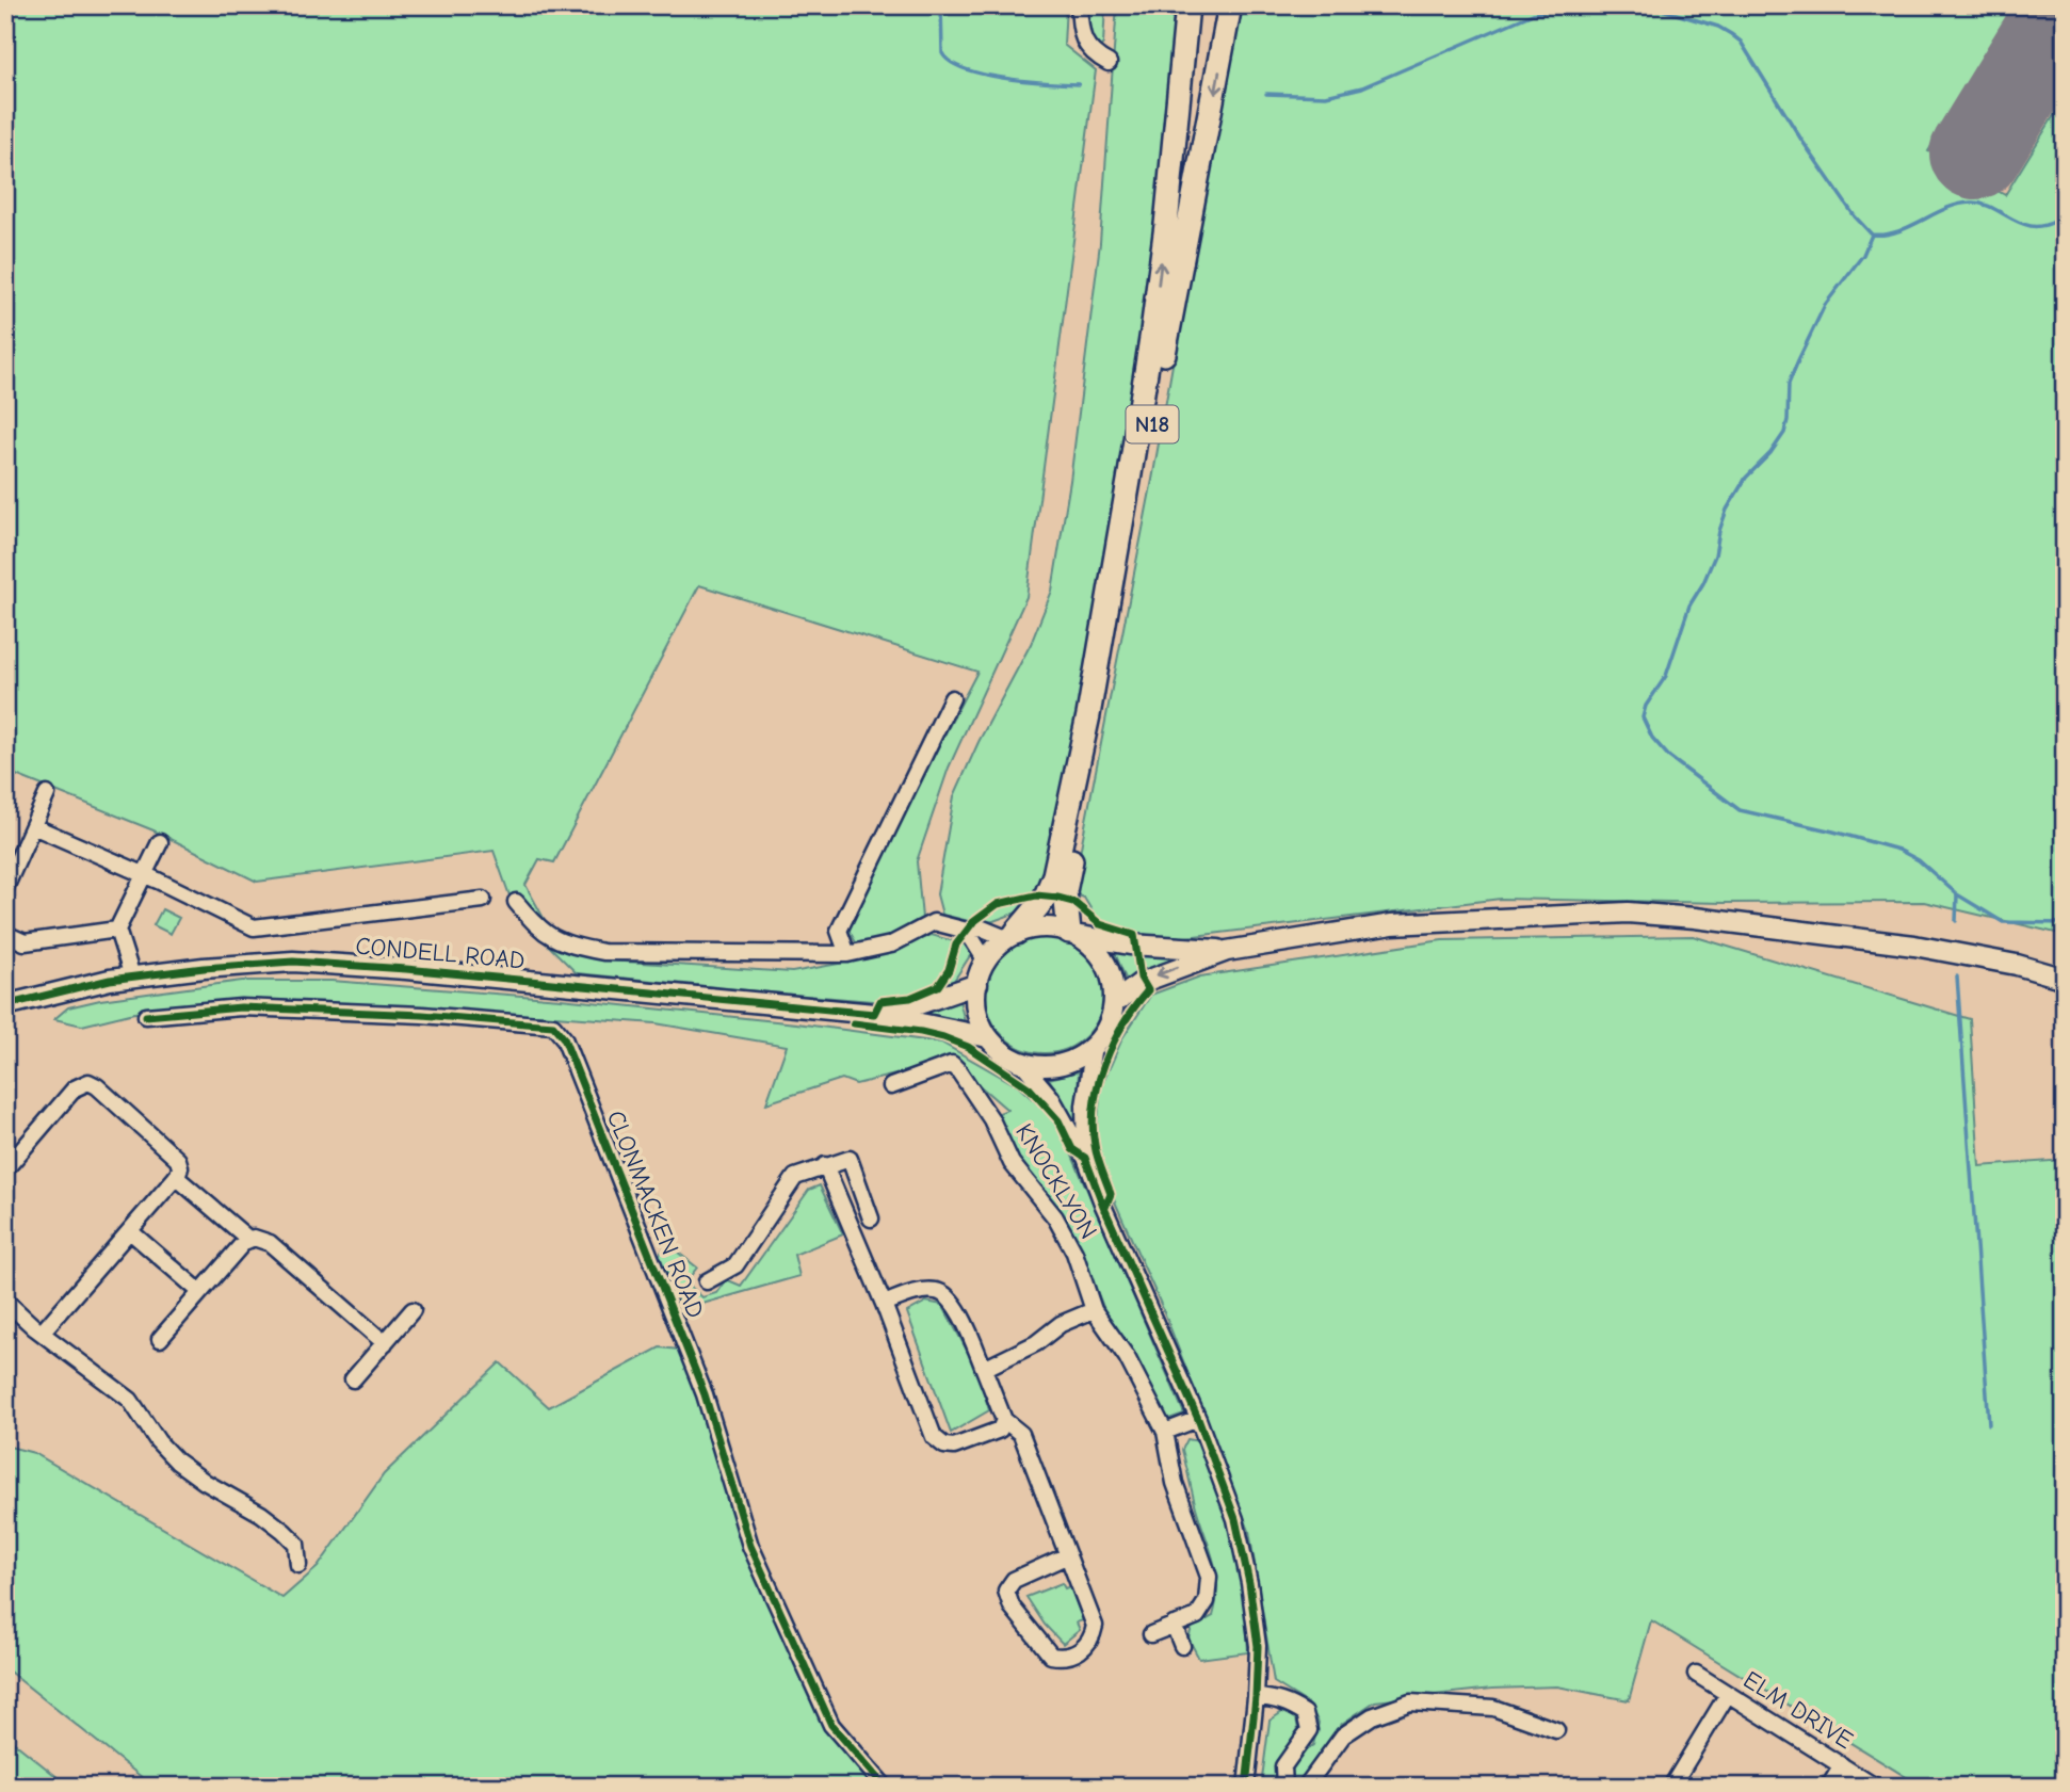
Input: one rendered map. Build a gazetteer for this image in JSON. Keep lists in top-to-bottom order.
{
  "streets": {
    "highway": ["N18"],
    "main road": ["CONDELL ROAD"],
    "street": ["KNOCKLYON", "CLONMACKEN ROAD", "ELM DRIVE"]
  }
}
